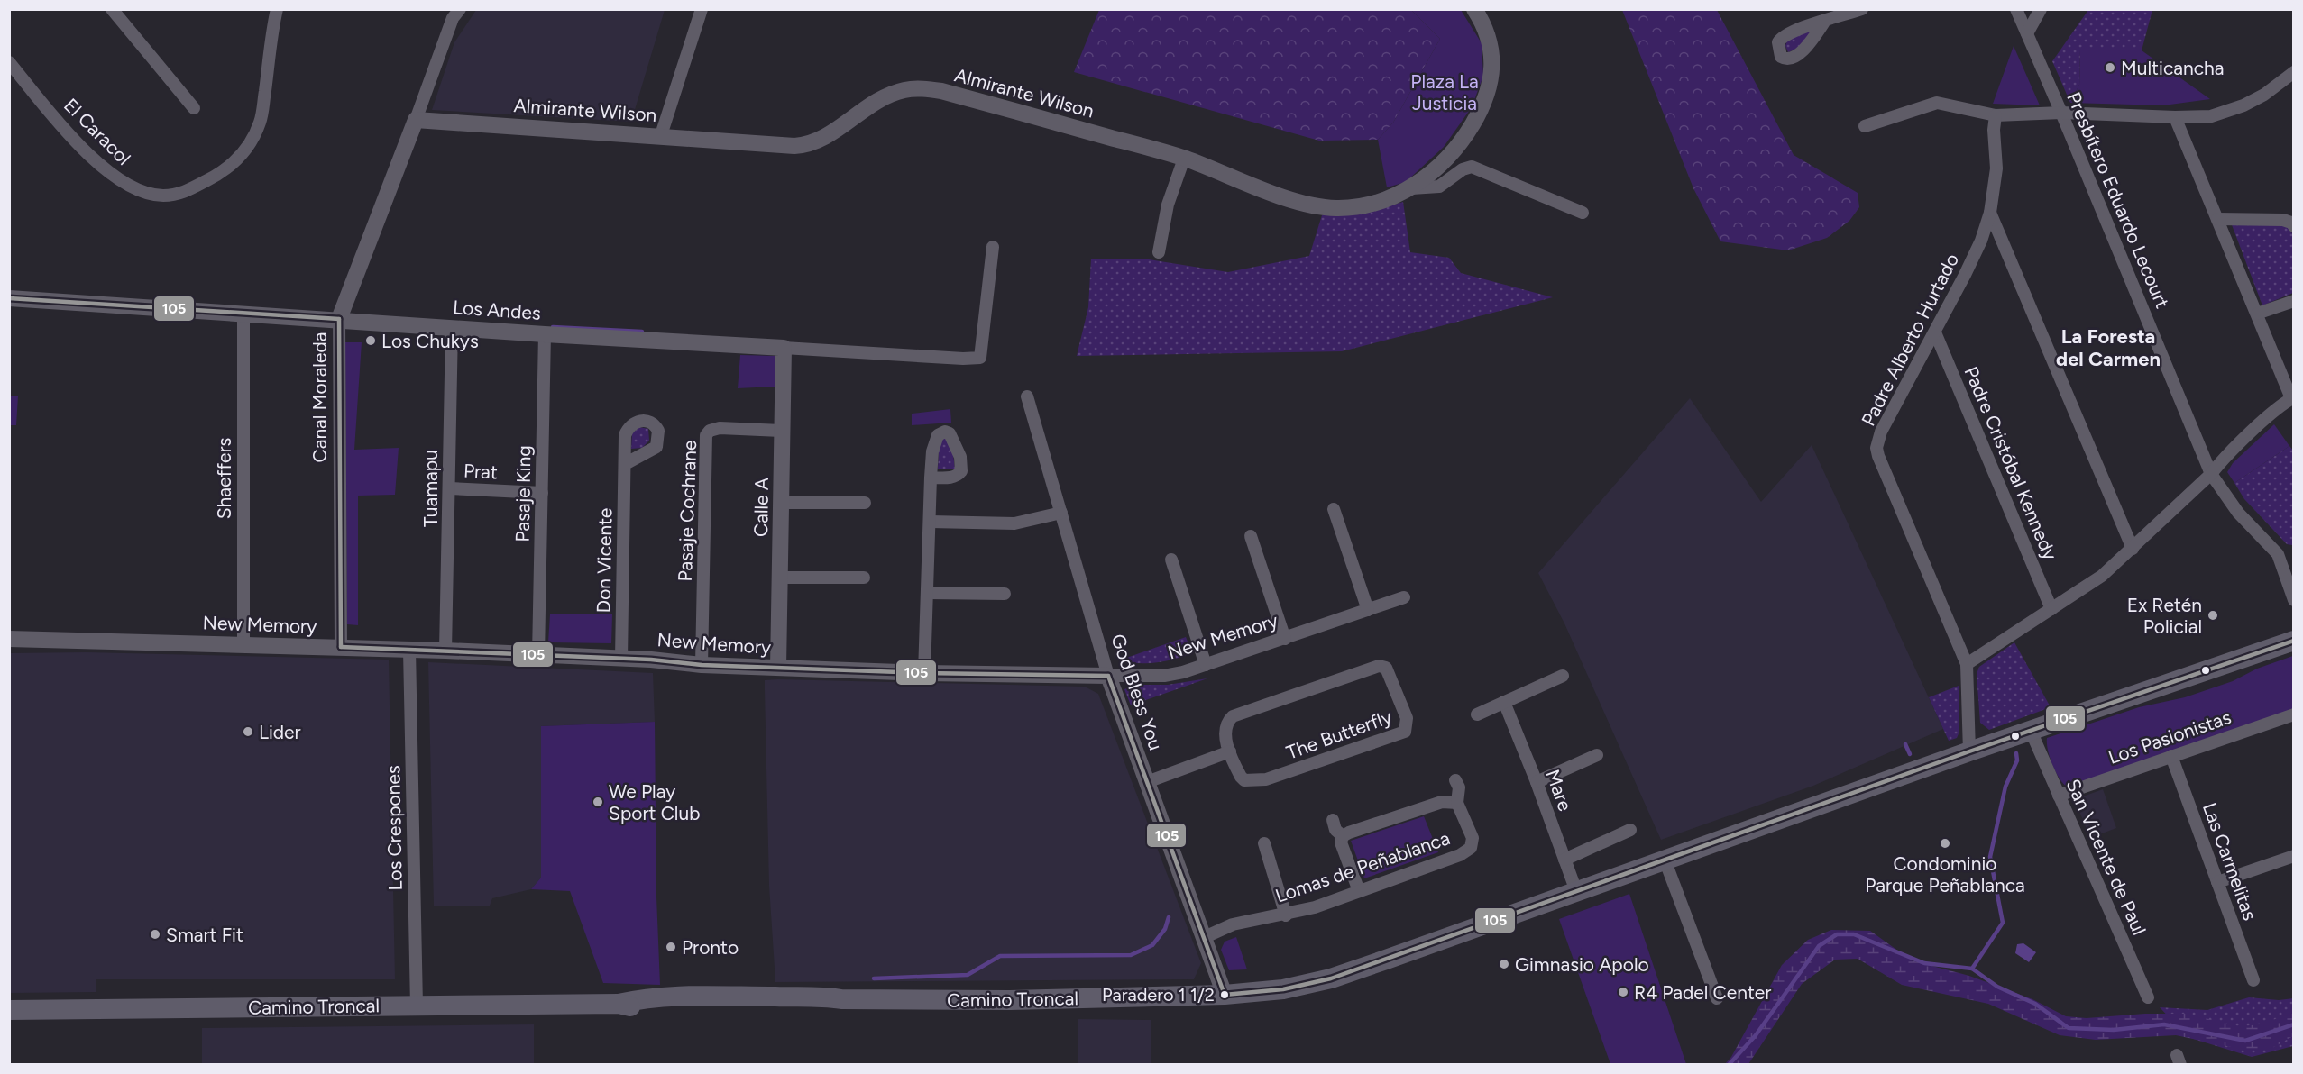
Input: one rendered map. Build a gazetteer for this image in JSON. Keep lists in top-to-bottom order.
{
  "streets": {
    "main road": ["Camino Troncal"],
    "street": [
      "Almirante Wilson",
      "El Caracol",
      "Presbítero Eduardo Lecourt",
      "Los Andes",
      "Padre Alberto Hurtado",
      "Canal Moraleda",
      "Padre Cristóbal Kennedy",
      "Prat",
      "Shaeffers",
      "Tuamapu",
      "Pasaje King",
      "Calle A",
      "Pasaje Cochrane",
      "Don Vicente",
      "New Memory",
      "God Bless You",
      "The Butterfly",
      "Los Pasionistas",
      "Mare",
      "Los Crespones",
      "San Vicente de Paul",
      "Las Carmelitas",
      "Lomas de Peñablanca"
    ]
  },
  "crossings": [
    ["Almirante Wilson", "Canal Moraleda"],
    ["Los Andes", "Canal Moraleda"],
    ["Los Andes", "Shaeffers"],
    ["Los Andes", "Tuamapu"],
    ["Los Andes", "Pasaje King"],
    ["Los Andes", "Calle A"],
    ["Padre Alberto Hurtado", "Padre Cristóbal Kennedy"],
    ["Canal Moraleda", "New Memory"],
    ["Prat", "Tuamapu"],
    ["Prat", "Pasaje King"],
    ["Shaeffers", "New Memory"],
    ["Tuamapu", "New Memory"],
    ["Pasaje King", "New Memory"],
    ["Calle A", "Pasaje Cochrane"],
    ["Calle A", "New Memory"],
    ["Pasaje Cochrane", "New Memory"],
    ["Don Vicente", "New Memory"],
    ["New Memory", "God Bless You"],
    ["New Memory", "Los Crespones"],
    ["God Bless You", "Lomas de Peñablanca"],
    ["God Bless You", "Camino Troncal"],
    ["Los Pasionistas", "San Vicente de Paul"],
    ["Los Pasionistas", "Las Carmelitas"],
    ["Mare", "Camino Troncal"],
    ["Los Crespones", "Camino Troncal"],
    ["San Vicente de Paul", "Camino Troncal"]
  ],
  "districts": ["La Foresta del Carmen"],
  "parks": ["Plaza La Justicia"],
  "places": [
    "Multicancha",
    "Los Chukys",
    "Ex Retén Policial",
    "Lider",
    "We Play Sport Club",
    "Condominio Parque Peñablanca",
    "Smart Fit",
    "Pronto",
    "Gimnasio Apolo",
    "R4 Padel Center",
    "Paradero 1 1/2"
  ],
  "lines": ["transit line 105"]
}
